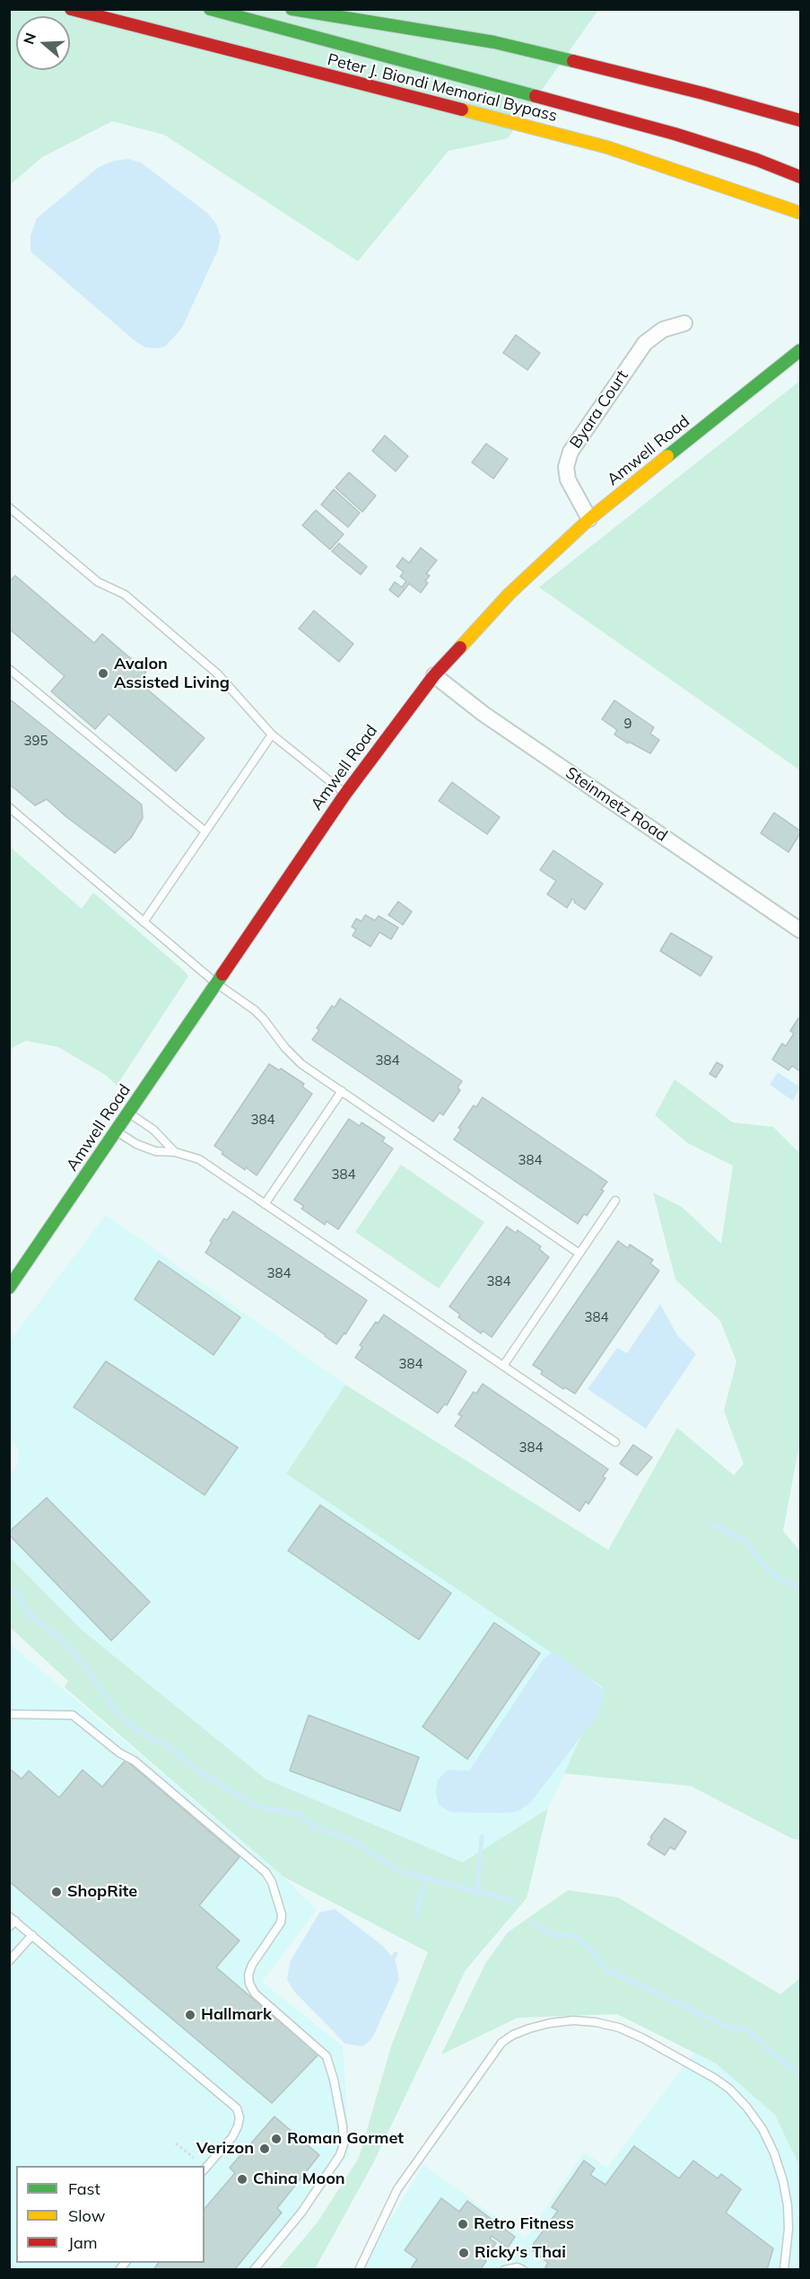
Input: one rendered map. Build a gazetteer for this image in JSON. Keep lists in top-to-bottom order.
{
  "streets": {
    "main road": ["Peter J. Biondi Memorial Bypass", "Amwell Road"],
    "street": ["Byara Court", "Steinmetz Road"]
  },
  "crossings": [
    ["Byara Court", "Amwell Road"],
    ["Amwell Road", "Steinmetz Road"]
  ],
  "places": [
    "Avalon Assisted Living",
    "ShopRite",
    "Hallmark",
    "Roman Gormet",
    "Verizon",
    "China Moon",
    "Retro Fitness",
    "Ricky's Thai"
  ],
  "house_numbers": [
    "9",
    "395",
    "384",
    "384",
    "384",
    "384",
    "384",
    "384",
    "384",
    "384",
    "384"
  ],
  "legend": ["Fast", "Slow", "Jam"],
  "north": "left"
}
